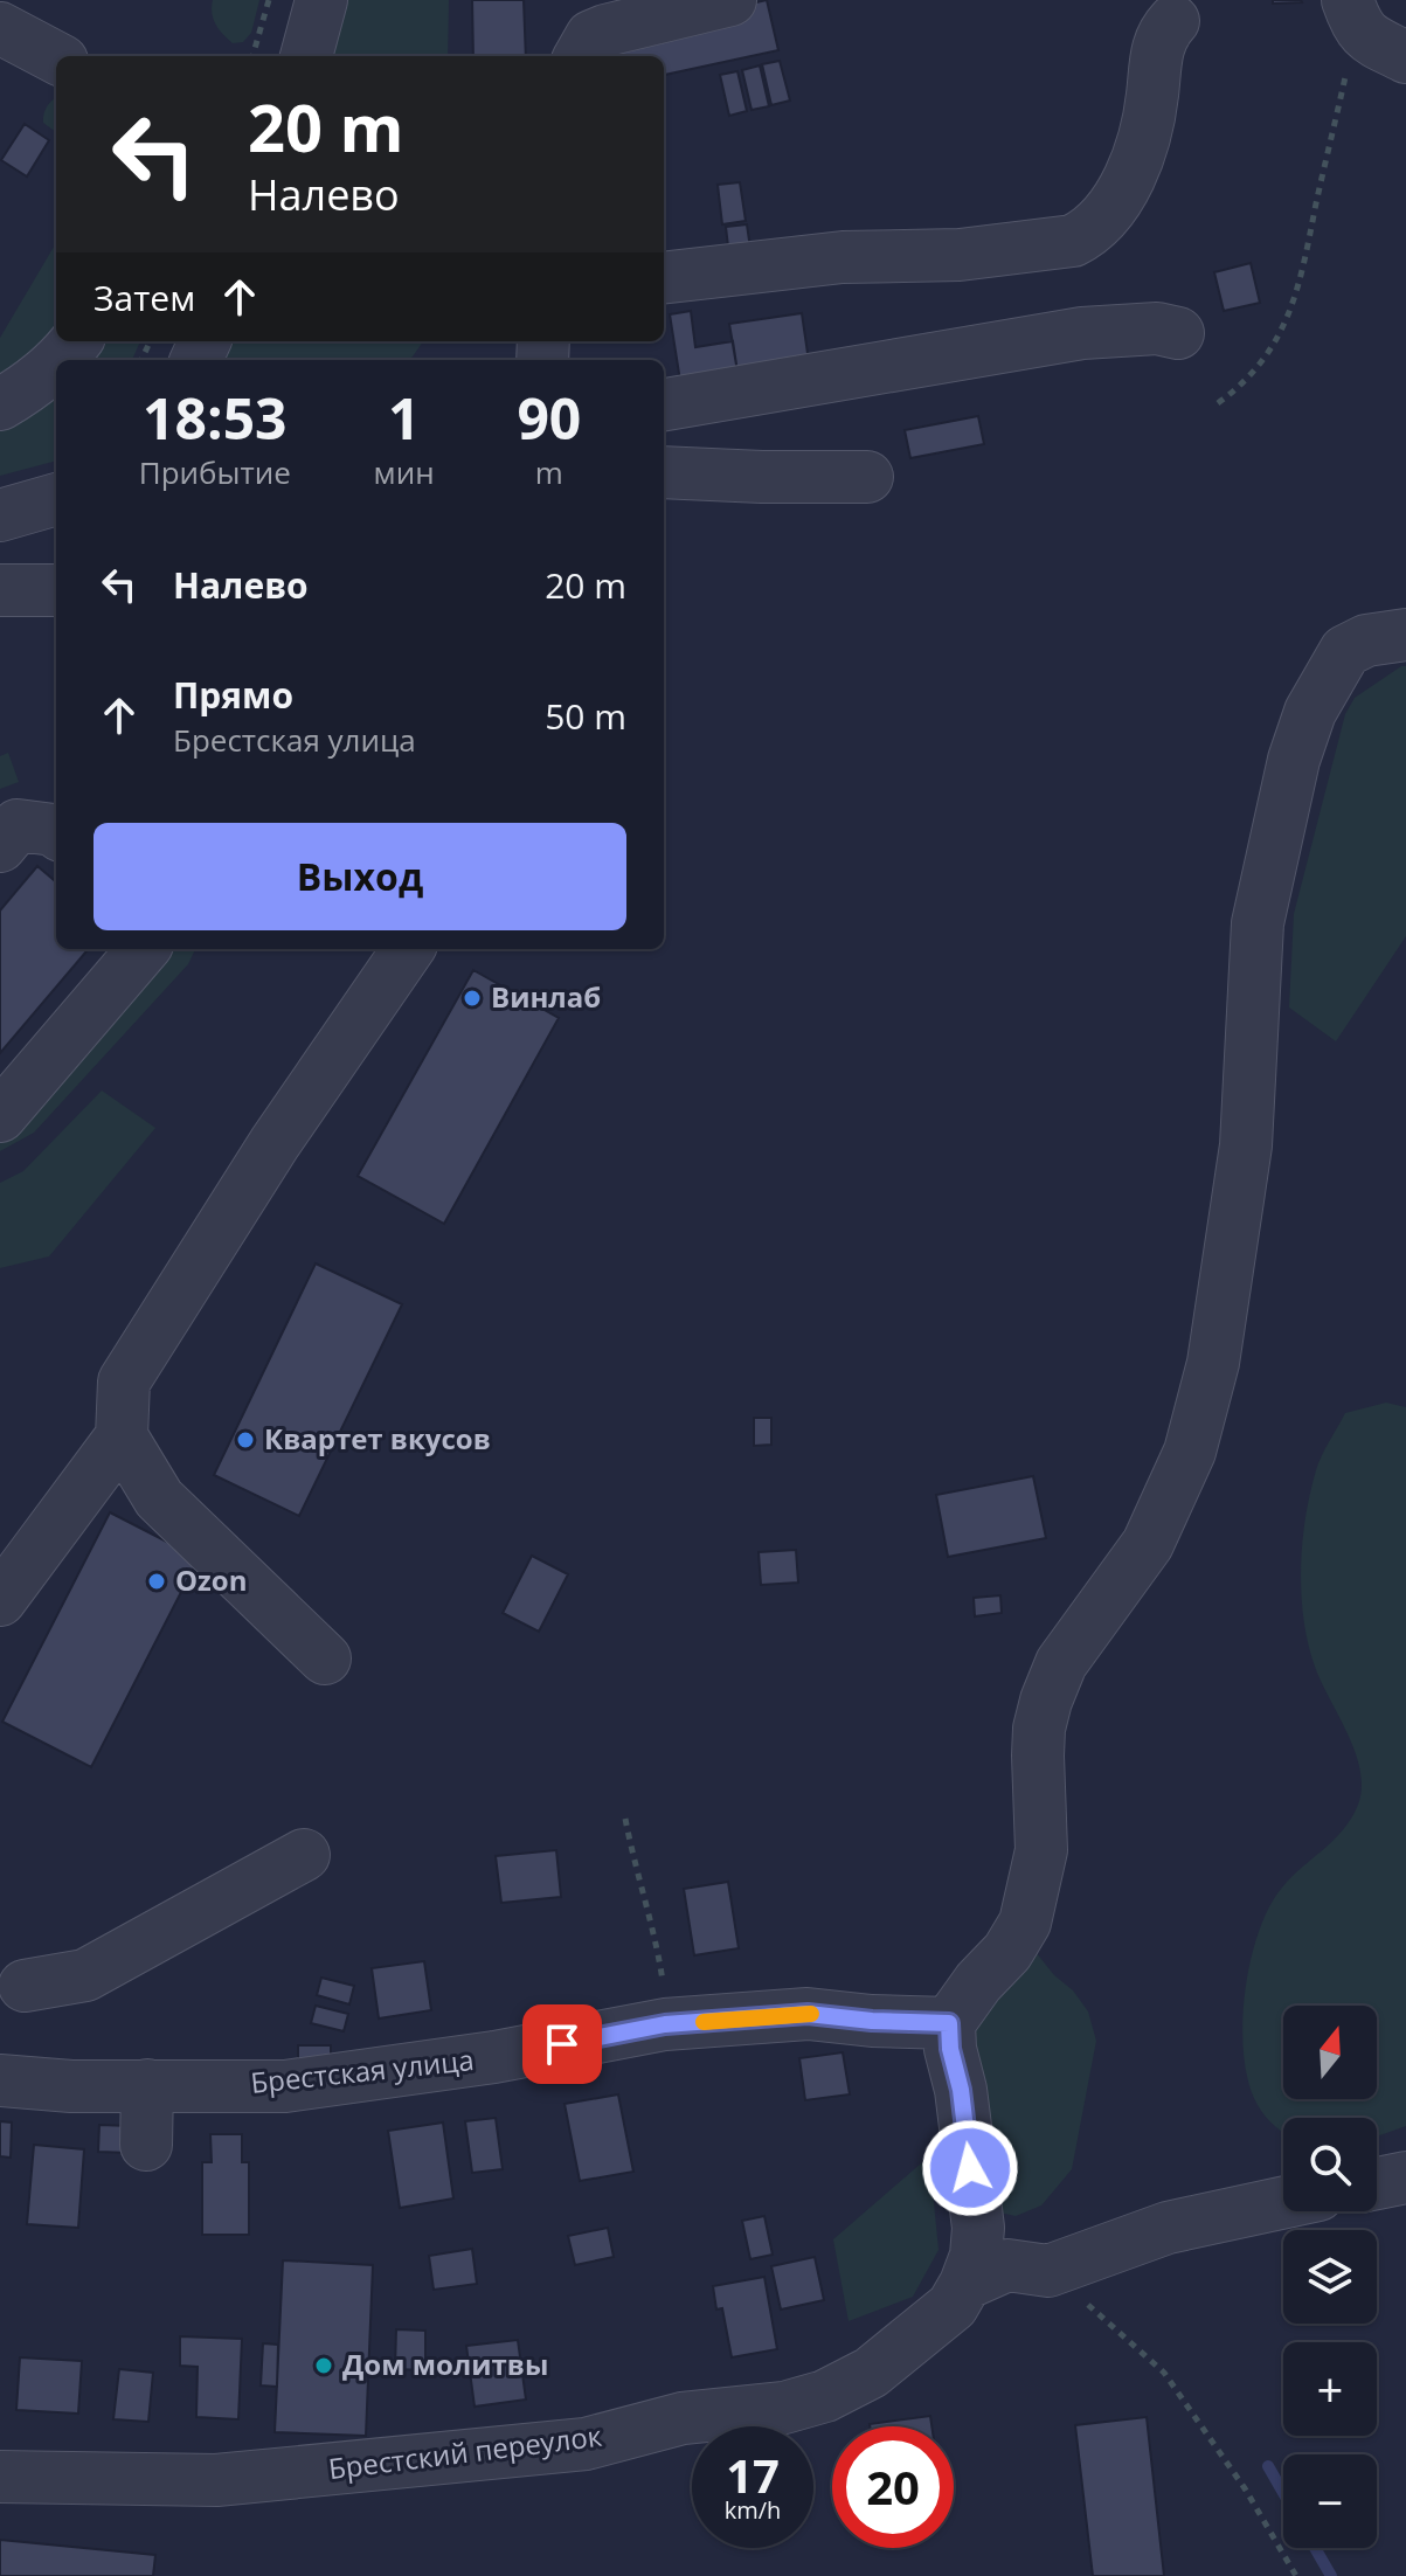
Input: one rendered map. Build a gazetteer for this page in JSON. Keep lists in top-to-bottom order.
{
  "streets": {
    "street": ["Брестская улица", "Брестский переулок"]
  },
  "places": [
    "Винлаб",
    "Квартет вкусов",
    "Ozon",
    "Дом молитвы"
  ],
  "north": "top",
  "page": {
    "turn": ["20 m", "Налево"],
    "then": "Затем",
    "eta": [
      "18:53",
      "Прибытие",
      "1",
      "мин",
      "90",
      "m"
    ],
    "list": [
      {
        "name": "Налево",
        "value": "20 m"
      },
      {
        "name": "Прямо",
        "note": "Брестская улица",
        "value": "50 m"
      }
    ],
    "buttons": "Выход",
    "map_buttons": ["+", "−"],
    "speed": "17 km/h",
    "limit": "20"
  }
}
